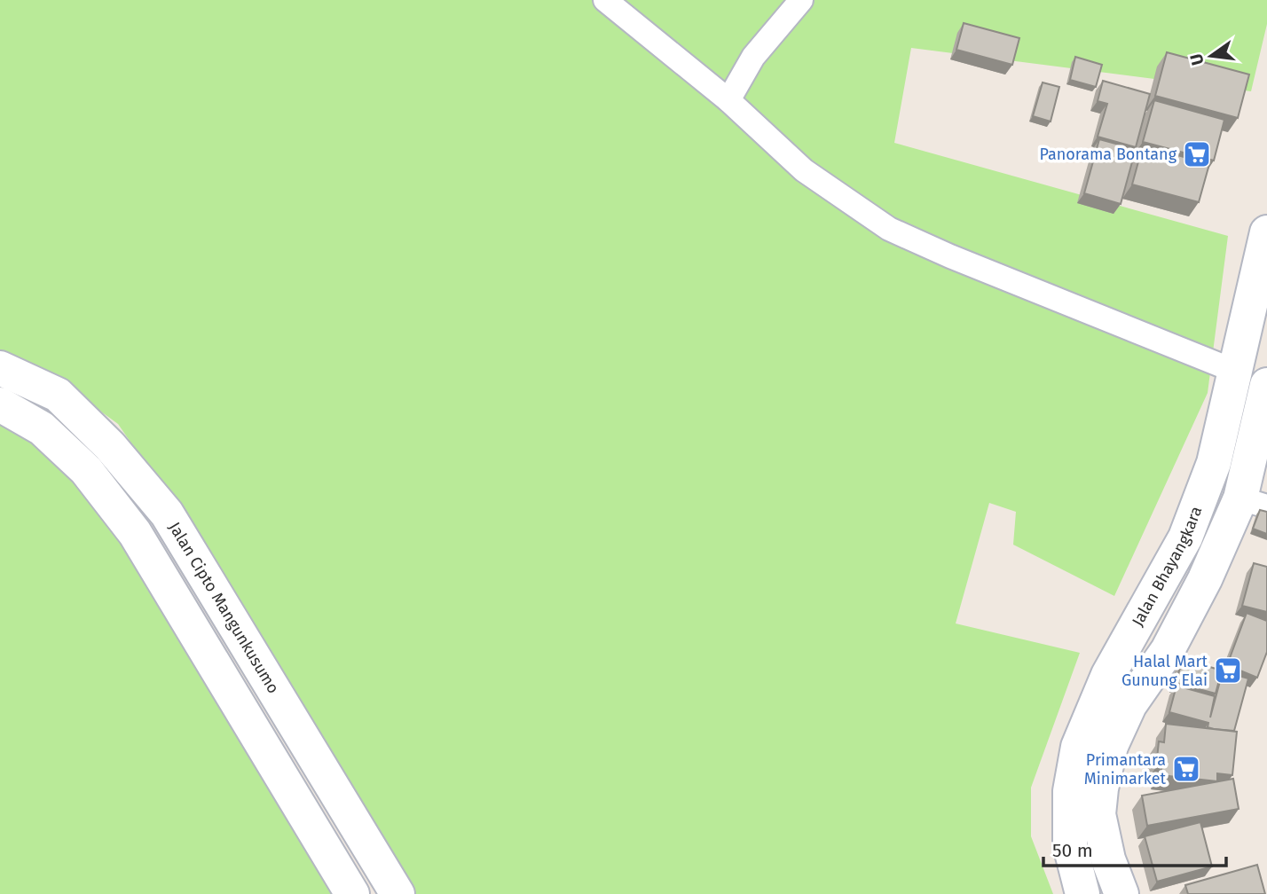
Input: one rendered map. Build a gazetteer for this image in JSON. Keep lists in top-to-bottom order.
{
  "streets": {
    "street": ["Jalan Bhayangkara", "Jalan Cipto Mangunkusumo"]
  },
  "places": {
    "supermarket": ["Panorama Bontang", "Halal Mart Gunung Elai", "Primantara Minimarket"]
  },
  "scale_bar": "50 m",
  "north": "left"
}
